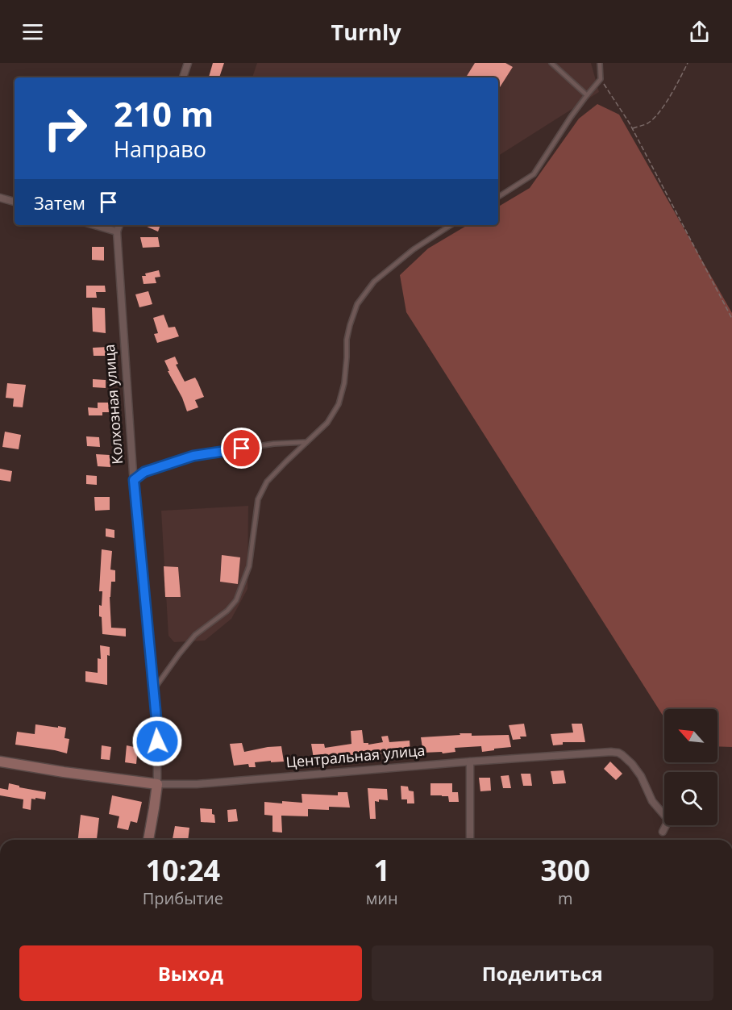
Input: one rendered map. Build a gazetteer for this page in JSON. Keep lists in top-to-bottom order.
{
  "streets": {
    "street": ["Колхозная улица", "Центральная улица"]
  },
  "crossings": [
    ["Колхозная улица", "Центральная улица"]
  ],
  "north": "top left",
  "page": {
    "header": "Turnly",
    "turn": ["210 m", "Направо"],
    "then": "Затем",
    "eta": [
      "10:24",
      "Прибытие",
      "1",
      "мин",
      "300",
      "m"
    ],
    "buttons": ["Выход", "Поделиться"]
  }
}
